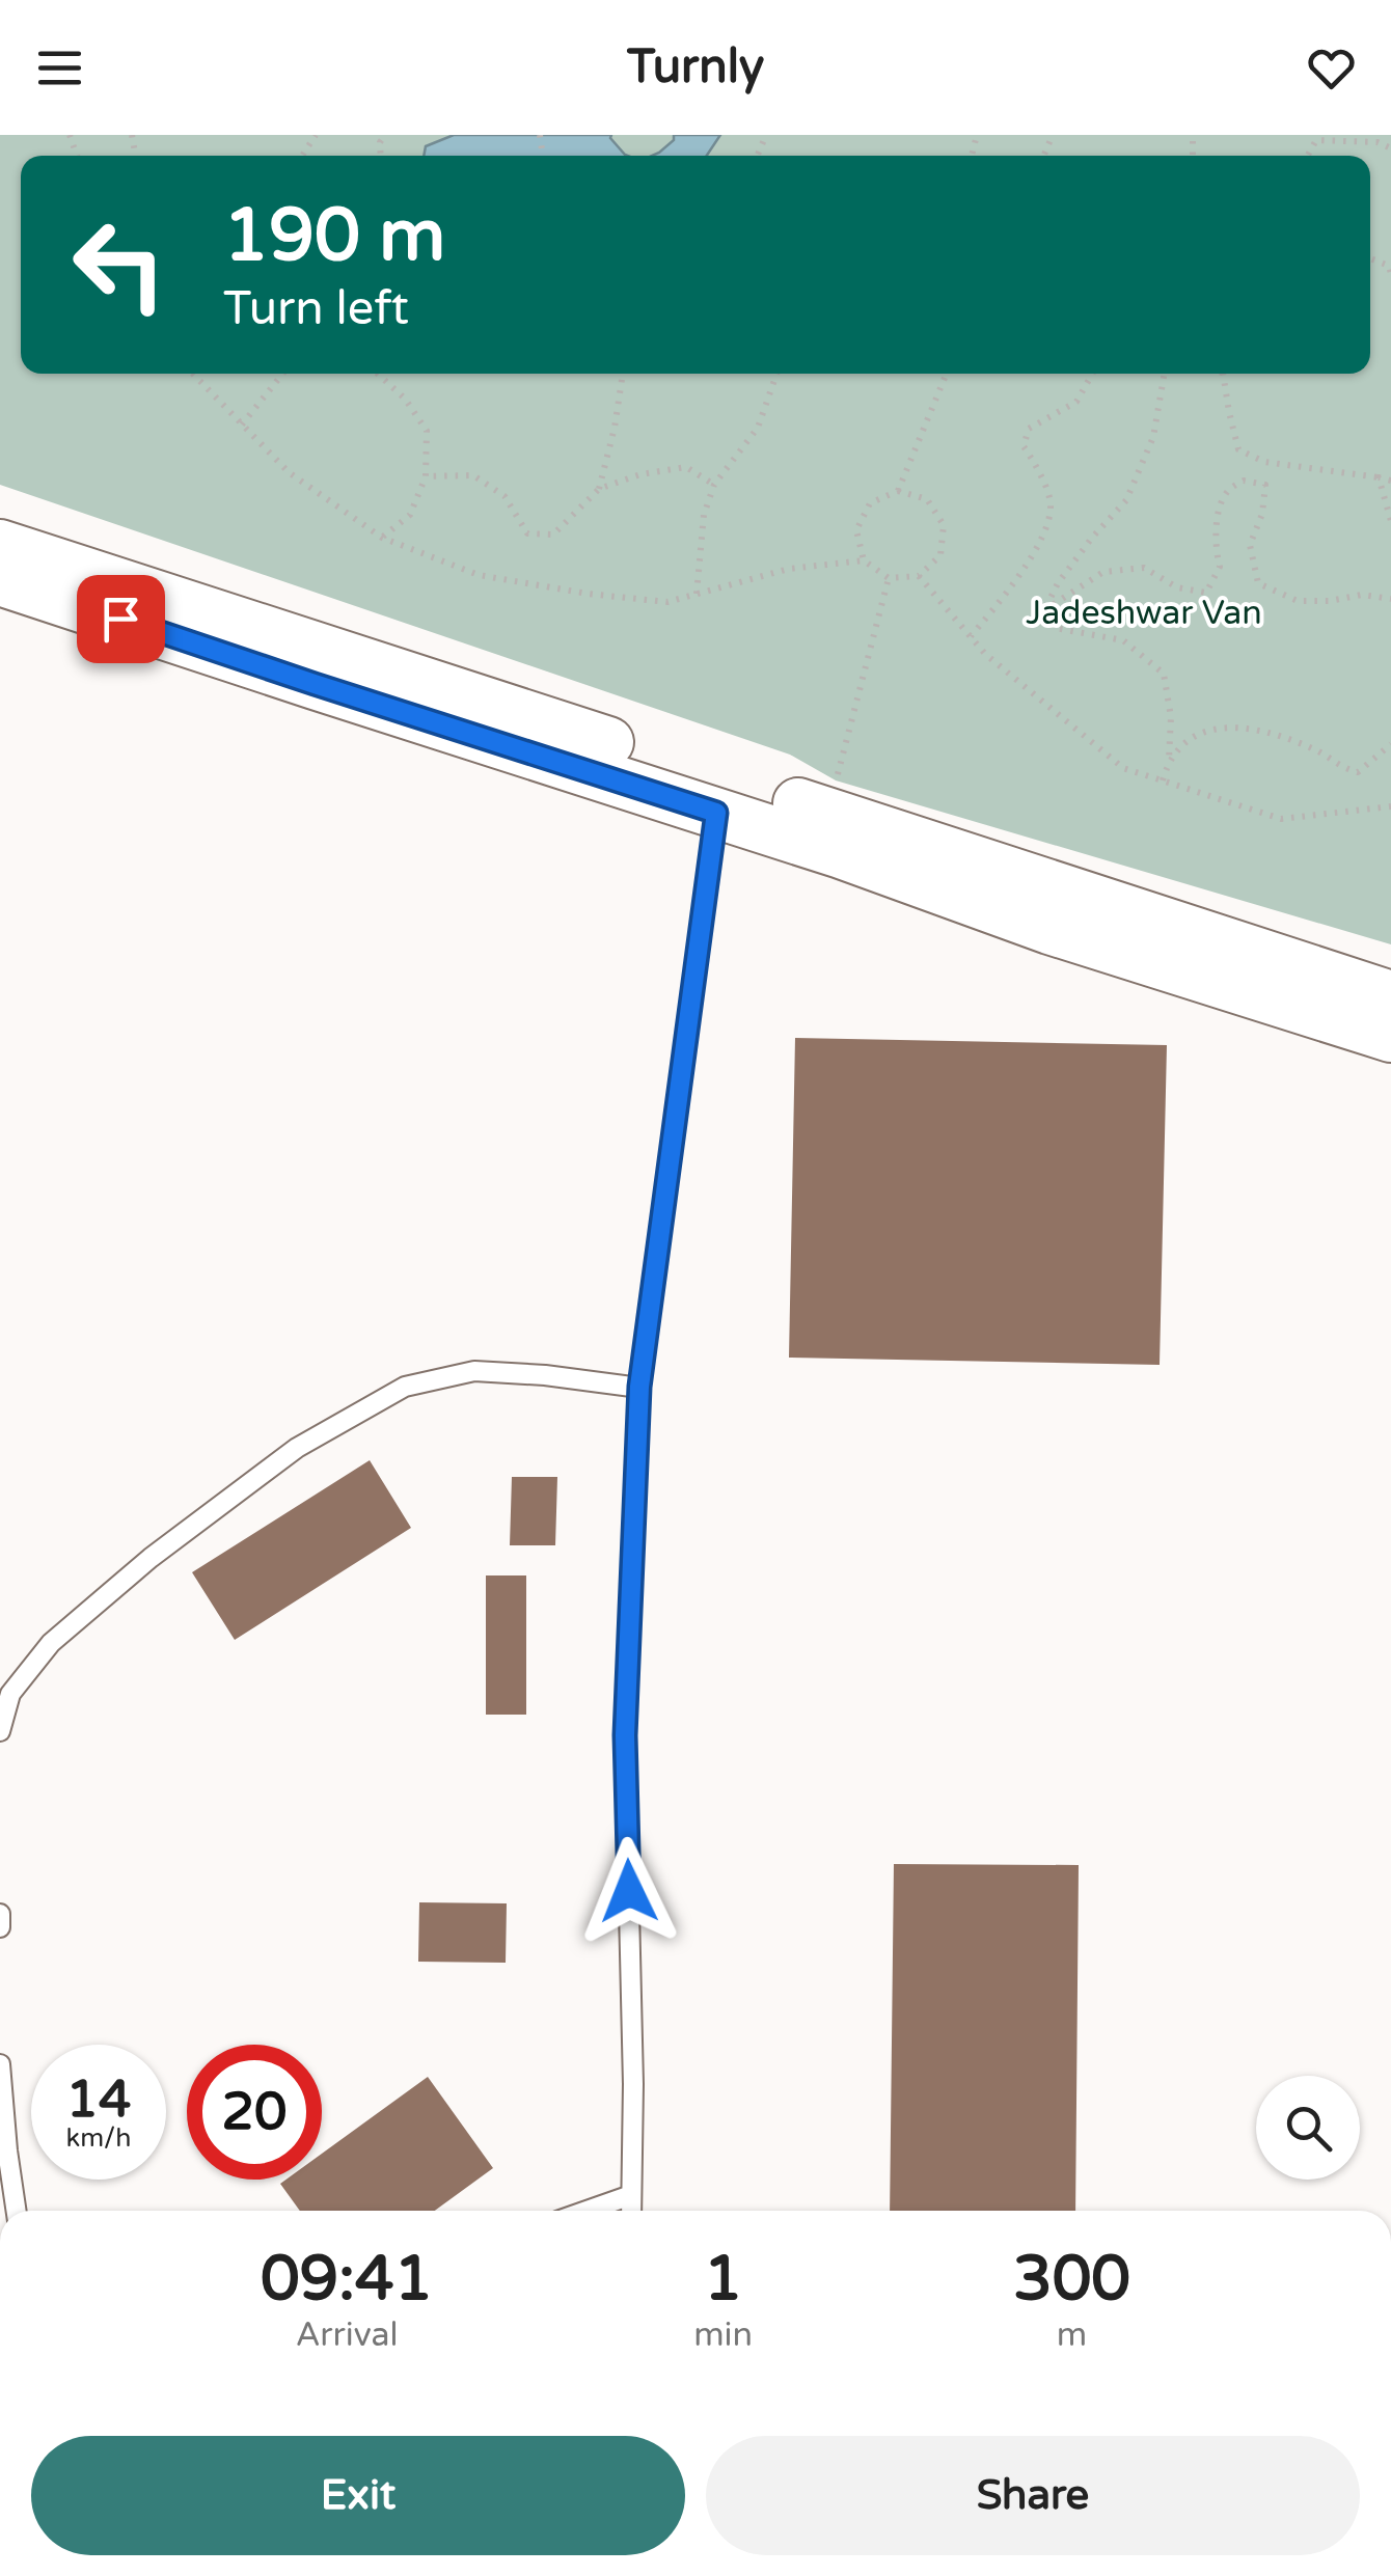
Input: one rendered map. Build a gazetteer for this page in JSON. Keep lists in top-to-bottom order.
{
  "parks": ["Jadeshwar Van"],
  "page": {
    "header": "Turnly",
    "turn": ["190 m", "Turn left"],
    "speed": "14 km/h",
    "limit": "20",
    "eta": [
      "09:41",
      "Arrival",
      "1",
      "min",
      "300",
      "m"
    ],
    "buttons": ["Exit", "Share"]
  }
}
